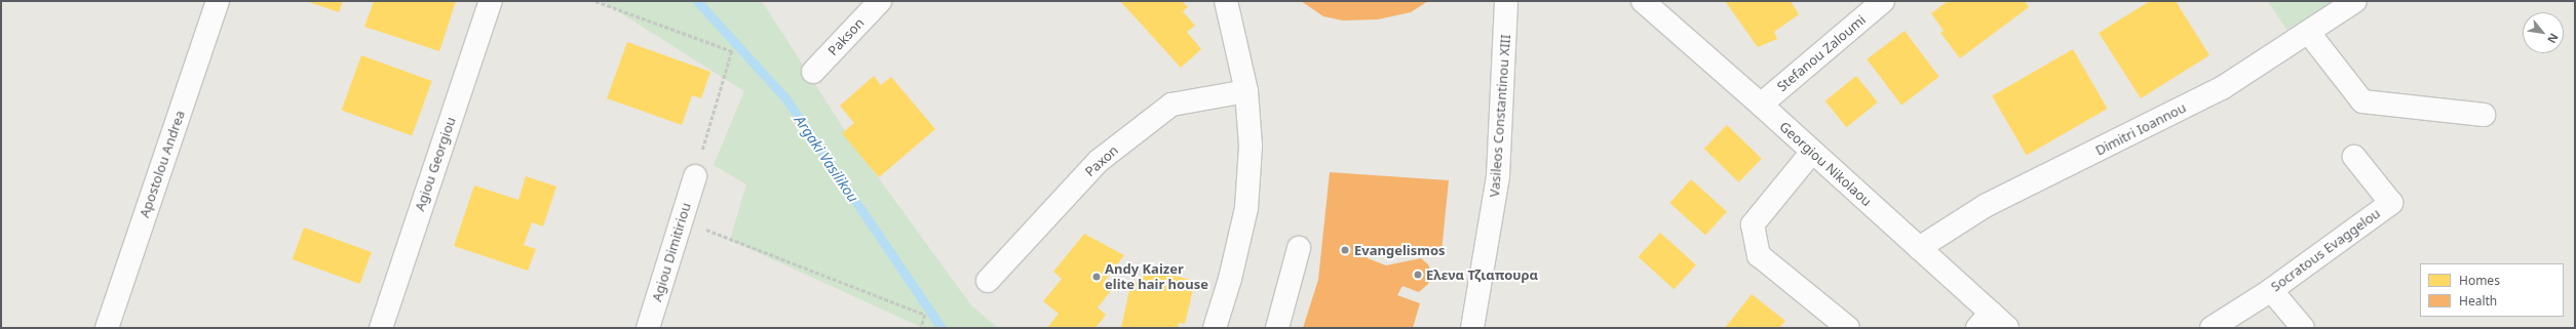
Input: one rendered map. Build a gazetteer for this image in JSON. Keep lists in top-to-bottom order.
{
  "streets": {
    "street": [
      "Pakson",
      "Stefanou Zaloumi",
      "Vasileos Constantinou XIII",
      "Dimitri Ioannou",
      "Paxon",
      "Apostolou Andrea",
      "Agiou Georgiou",
      "Georgiou Nikolaou",
      "Socratous Evaggelou",
      "Agiou Dimitiriou"
    ]
  },
  "crossings": [
    ["Stefanou Zaloumi", "Georgiou Nikolaou"],
    ["Dimitri Ioannou", "Georgiou Nikolaou"]
  ],
  "water": ["Argaki Vasilikou"],
  "places": ["Evangelismos", "Ελενα Τζιαπουρα", "Andy Kaizer elite hair house"],
  "legend": ["Homes", "Health"],
  "north": "bottom right"
}
